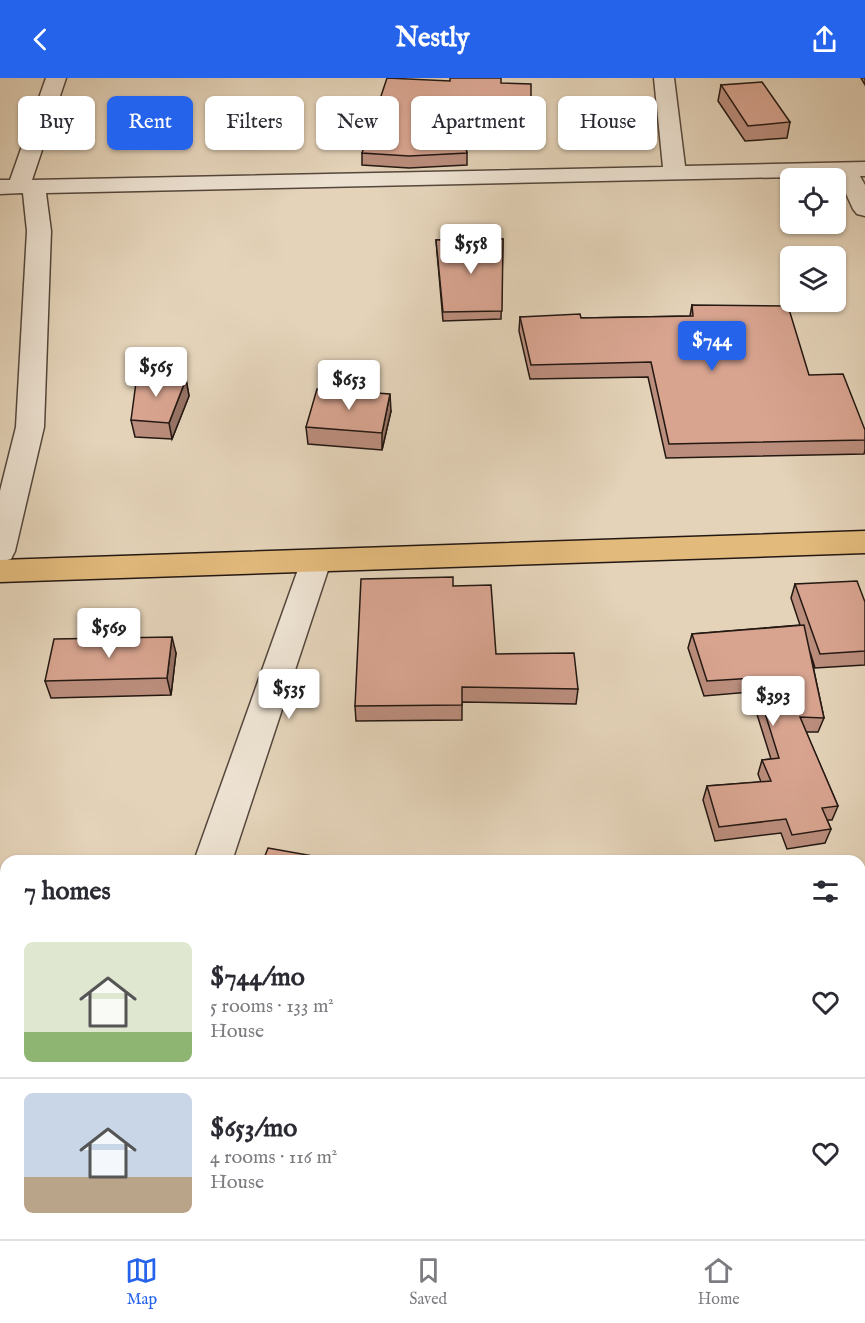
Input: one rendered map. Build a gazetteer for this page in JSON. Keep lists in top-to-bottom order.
{
  "page": {
    "header": "Nestly",
    "chip": [
      "Buy",
      "Rent",
      "Filters",
      "New",
      "Apartment",
      "House"
    ],
    "price": [
      "$558",
      "$744",
      "$565",
      "$653",
      "$569",
      "$535",
      "$393"
    ],
    "heading": "7 homes",
    "list": [
      {
        "name": "$744/mo",
        "note": "5 rooms · 133 m² · House"
      },
      {
        "name": "$653/mo",
        "note": "4 rooms · 116 m² · House"
      }
    ],
    "tabs": ["Map", "Saved", "Home"]
  }
}
